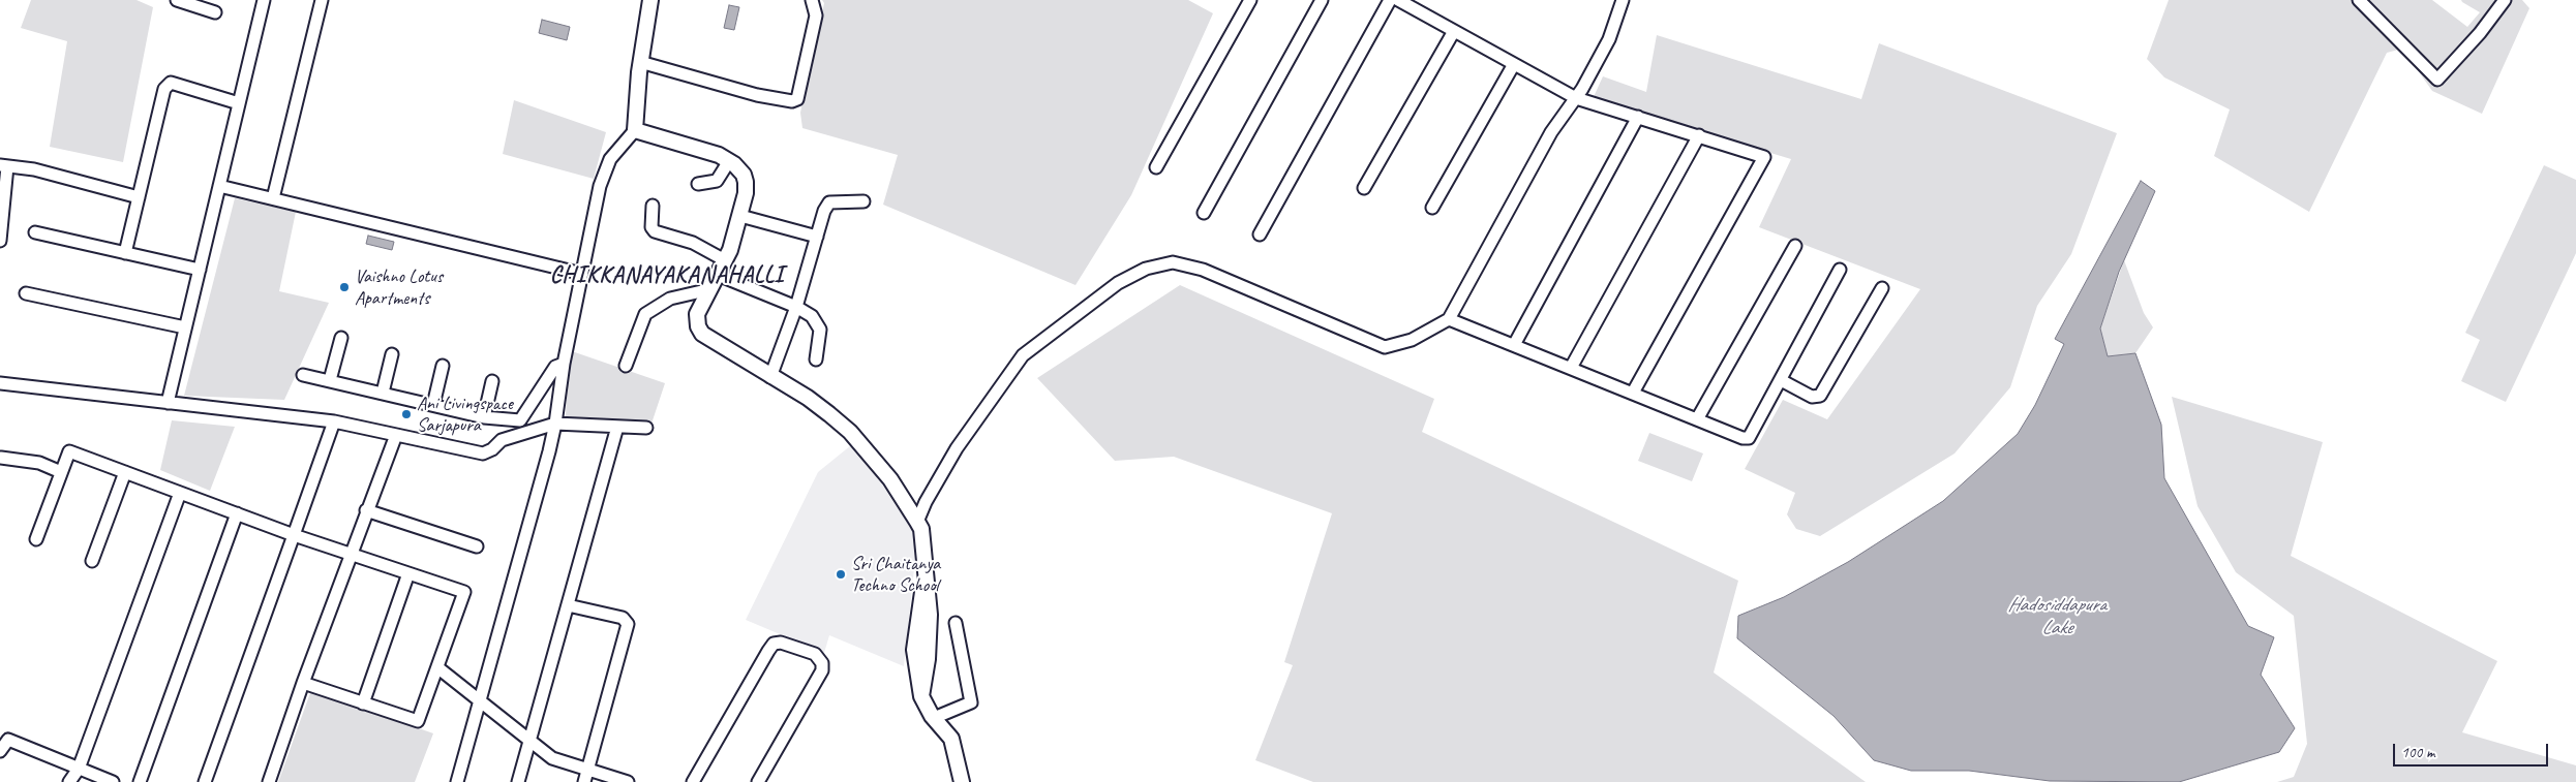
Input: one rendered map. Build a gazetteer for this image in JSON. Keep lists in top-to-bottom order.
{
  "districts": ["CHIKKANAYAKANAHALLI"],
  "water": ["Hadosiddapura Lake"],
  "places": ["Vaishno Lotus Apartments", "Ani Livingspace Sarjapura", "Sri Chaitanya Techno School"],
  "scale_bar": "100 m"
}
